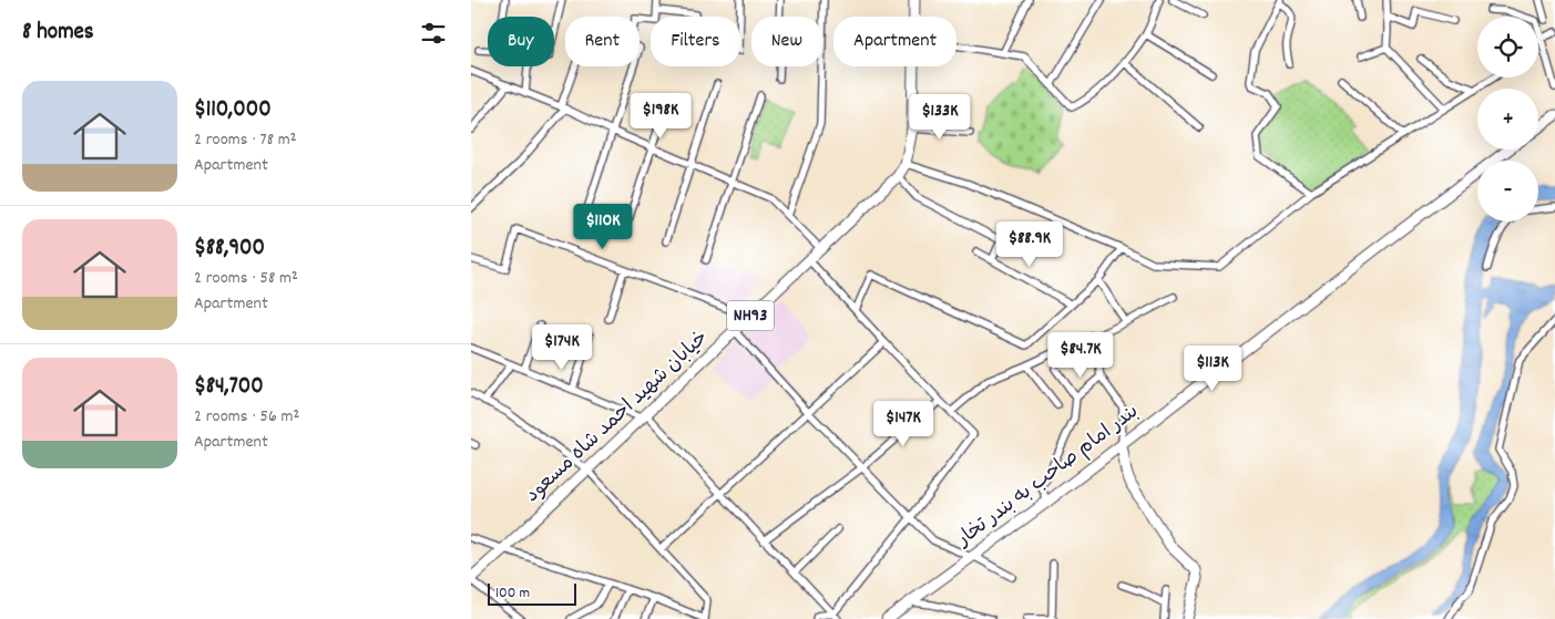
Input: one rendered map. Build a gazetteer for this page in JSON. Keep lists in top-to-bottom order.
{
  "streets": {
    "main road": ["NH93", "خیابان شهید احمد شاه مسعود", "بندر امام صاحب به بندر تخار"]
  },
  "scale_bar": "100 m",
  "page": {
    "heading": "8 homes",
    "map_buttons": ["+", "−"],
    "chip": [
      "Buy",
      "Rent",
      "Filters",
      "New",
      "Apartment"
    ],
    "list": [
      {
        "name": "$110,000",
        "note": "2 rooms · 78 m² · Apartment"
      },
      {
        "name": "$88,900",
        "note": "2 rooms · 58 m² · Apartment"
      },
      {
        "name": "$84,700",
        "note": "2 rooms · 56 m² · Apartment"
      }
    ],
    "price": [
      "$198K",
      "$133K",
      "$110K",
      "$88.9K",
      "$174K",
      "$84.7K",
      "$113K",
      "$147K"
    ],
    "scale": "100 m"
  }
}
